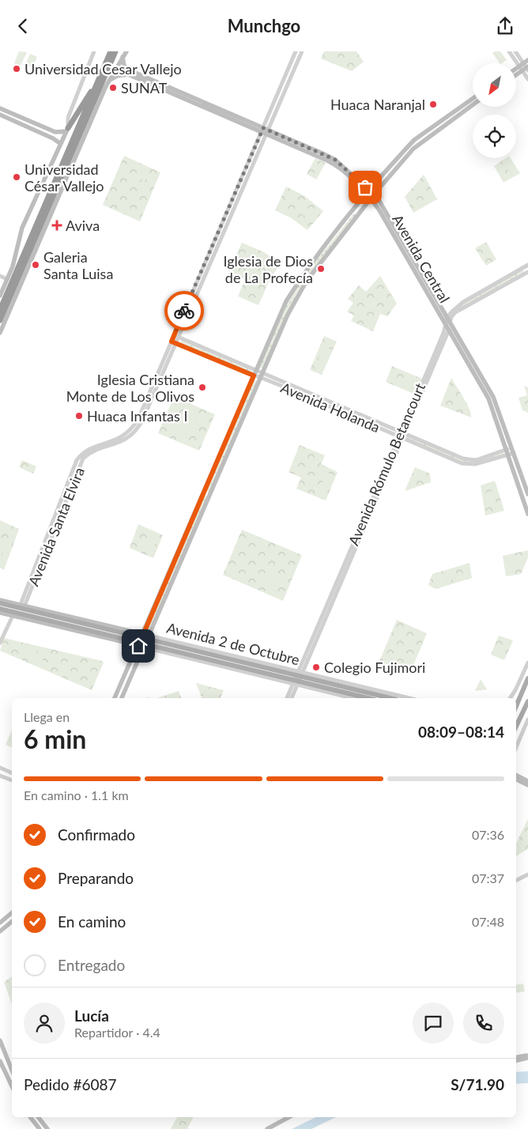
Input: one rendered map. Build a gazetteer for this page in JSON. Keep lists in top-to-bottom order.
{
  "streets": {
    "main road": ["Avenida Central", "Avenida 2 de Octubre"],
    "street": ["Avenida Holanda", "Avenida Rómulo Betancourt", "Avenida Santa Elvira"]
  },
  "crossings": [
    ["Avenida Central", "Avenida Holanda"],
    ["Avenida Central", "Avenida Rómulo Betancourt"],
    ["Avenida Central", "Avenida Santa Elvira"],
    ["Avenida Holanda", "Avenida Rómulo Betancourt"],
    ["Avenida Holanda", "Avenida Santa Elvira"],
    ["Avenida Rómulo Betancourt", "Avenida 2 de Octubre"],
    ["Avenida Santa Elvira", "Avenida 2 de Octubre"]
  ],
  "places": {
    "other": [
      "Universidad Cesar Vallejo",
      "SUNAT",
      "Huaca Naranjal",
      "Universidad César Vallejo",
      "Galeria Santa Luisa",
      "Iglesia de Dios de La Profecía",
      "Iglesia Cristiana Monte de Los Olivos",
      "Huaca Infantas I",
      "Colegio Fujimori"
    ],
    "health": ["Aviva"]
  },
  "north": "bottom left",
  "page": {
    "header": "Munchgo",
    "heading": ["6 min", "Llega en", "08:09–08:14"],
    "panel": [
      "Lucía",
      "Repartidor · 4.4",
      "Pedido #6087",
      "S/71.90"
    ],
    "bar": "En camino · 1.1 km",
    "list": [
      ["Confirmado", "07:36"],
      ["Preparando", "07:37"],
      ["En camino", "07:48"],
      "Entregado"
    ]
  }
}
